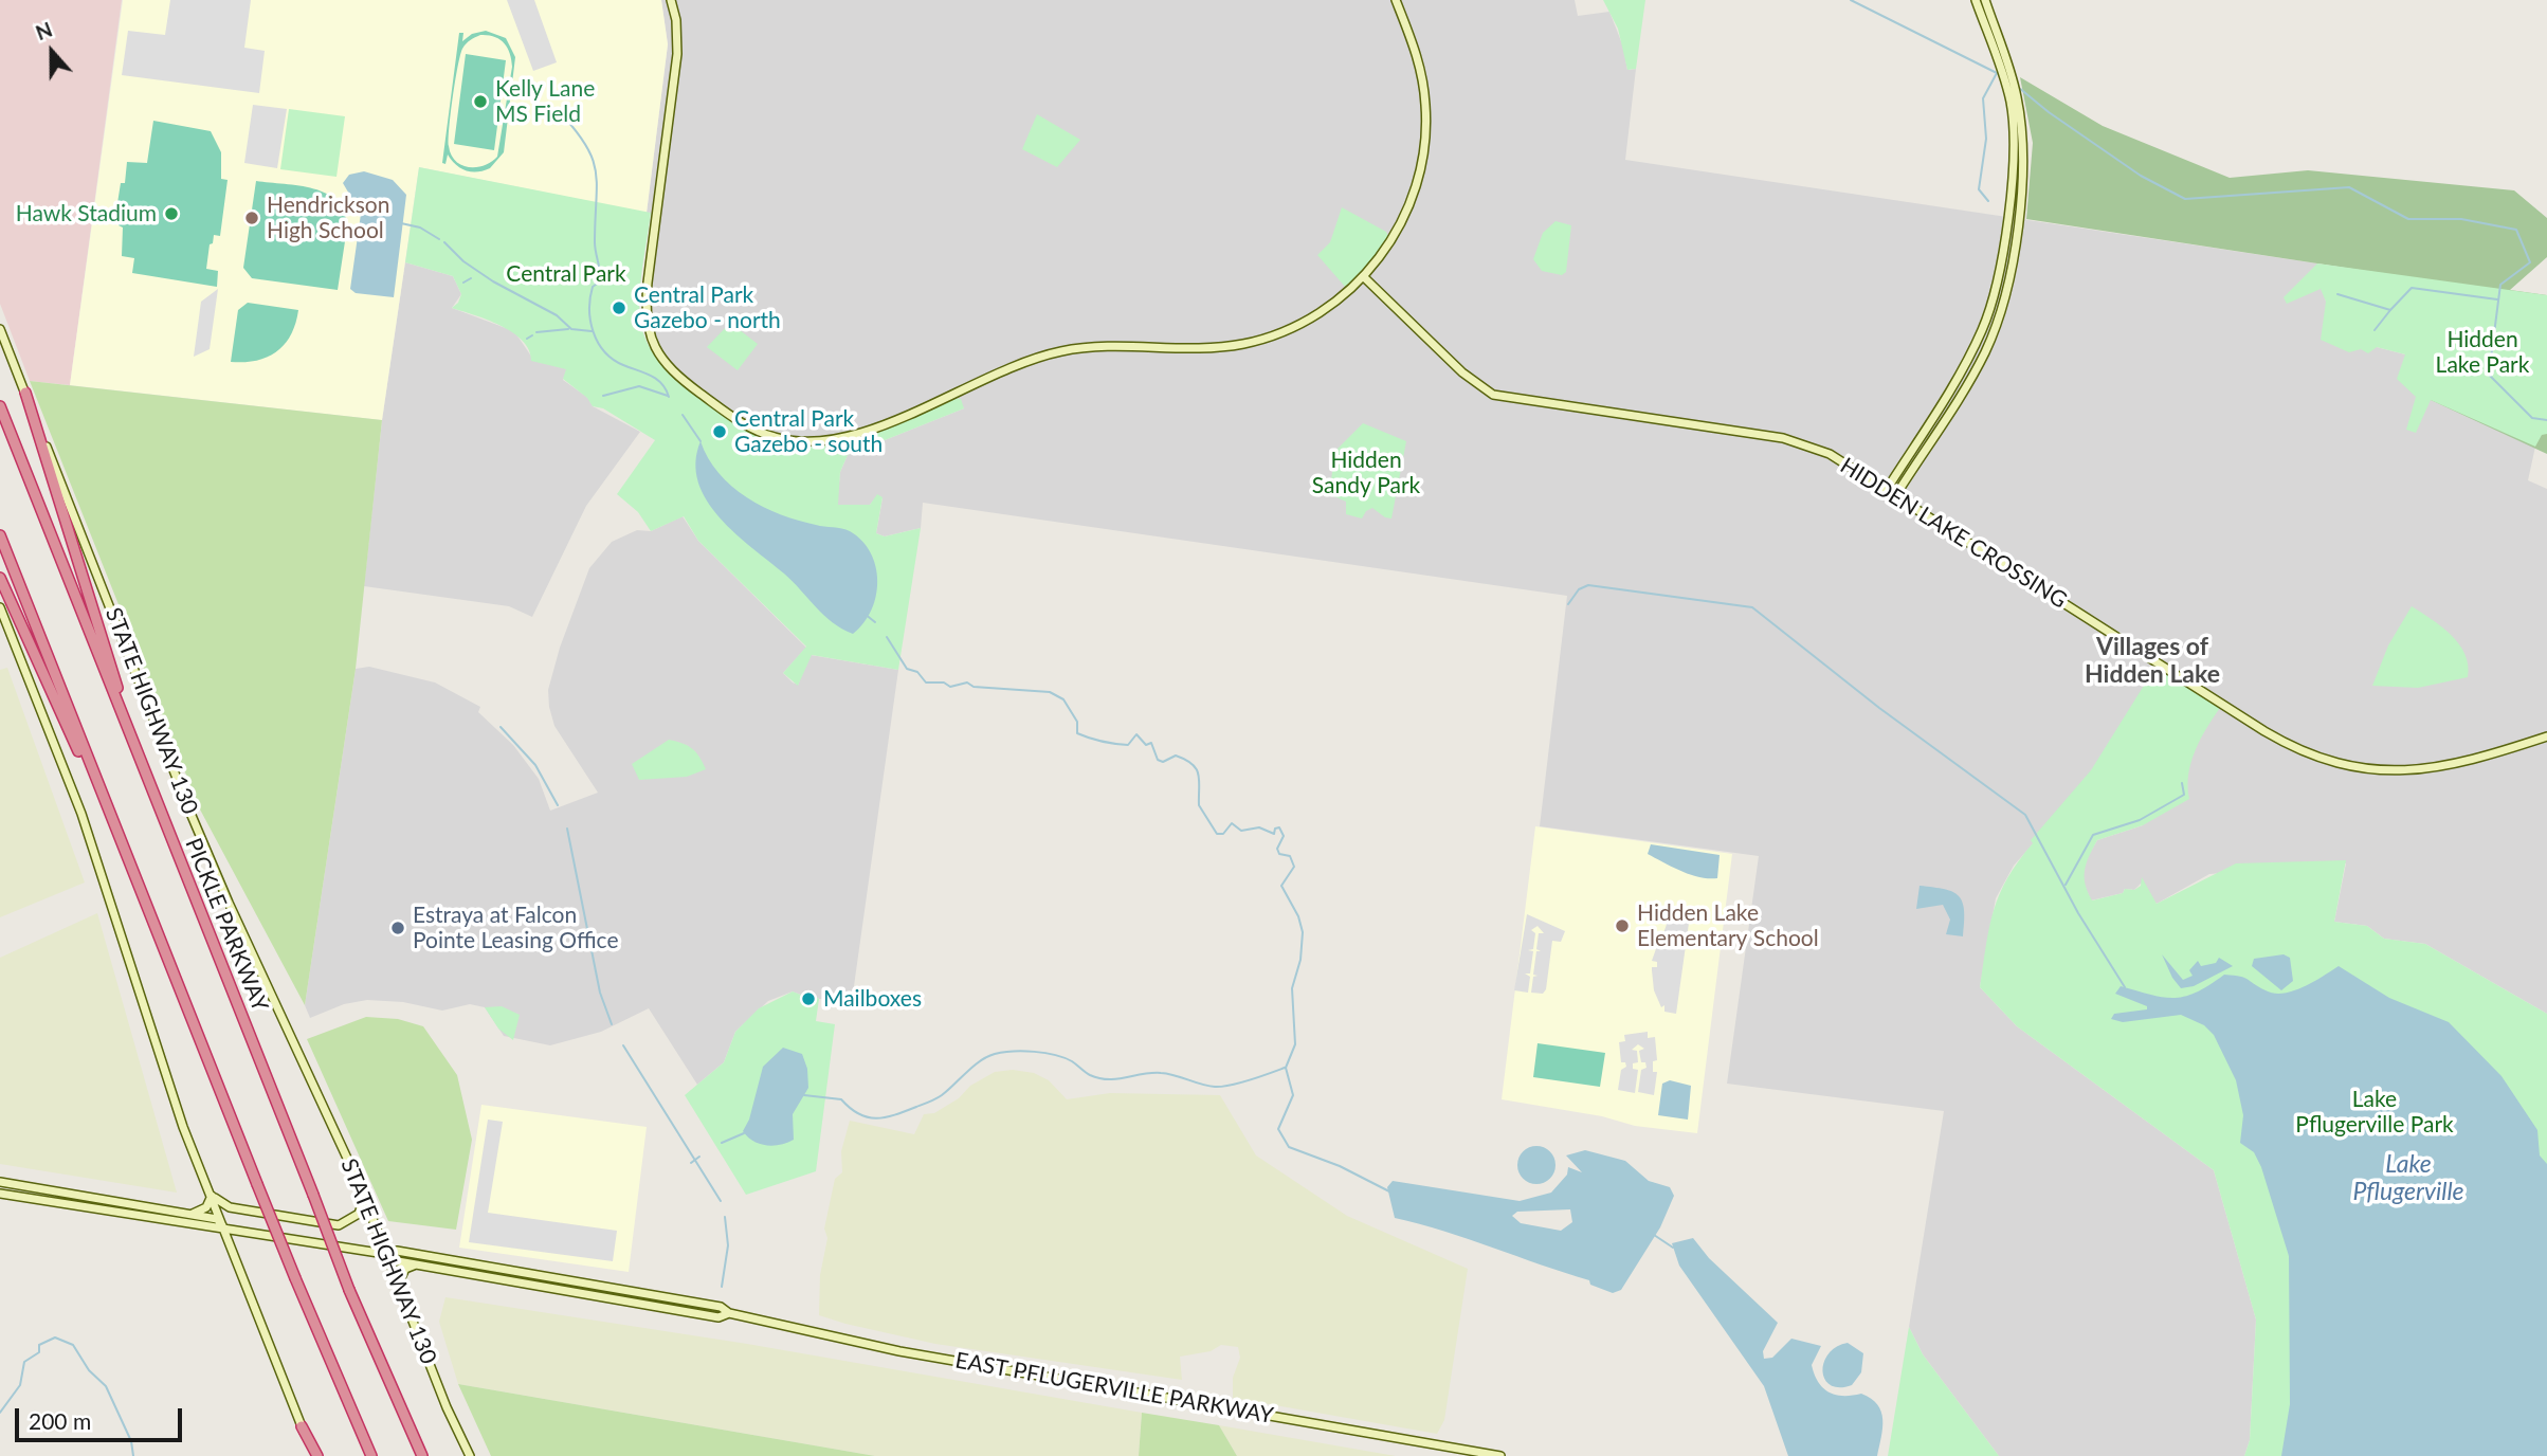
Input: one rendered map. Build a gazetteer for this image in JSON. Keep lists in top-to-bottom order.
{
  "streets": {
    "highway": ["PICKLE PARKWAY"],
    "street": ["HIDDEN LAKE CROSSING", "STATE HIGHWAY 130", "EAST PFLUGERVILLE PARKWAY"]
  },
  "crossings": [
    ["STATE HIGHWAY 130", "EAST PFLUGERVILLE PARKWAY"]
  ],
  "districts": ["Villages of Hidden Lake"],
  "water": ["Lake Pflugerville"],
  "parks": [
    "Central Park",
    "Hidden Lake Park",
    "Hidden Sandy Park",
    "Lake Pflugerville Park"
  ],
  "places": [
    "Kelly Lane MS Field",
    "Hawk Stadium",
    "Hendrickson High School",
    "Central Park Gazebo - north",
    "Central Park Gazebo - south",
    "Hidden Lake Elementary School",
    "Estraya at Falcon Pointe Leasing Office",
    "Mailboxes"
  ],
  "scale_bar": "200 m",
  "north": "top"
}
